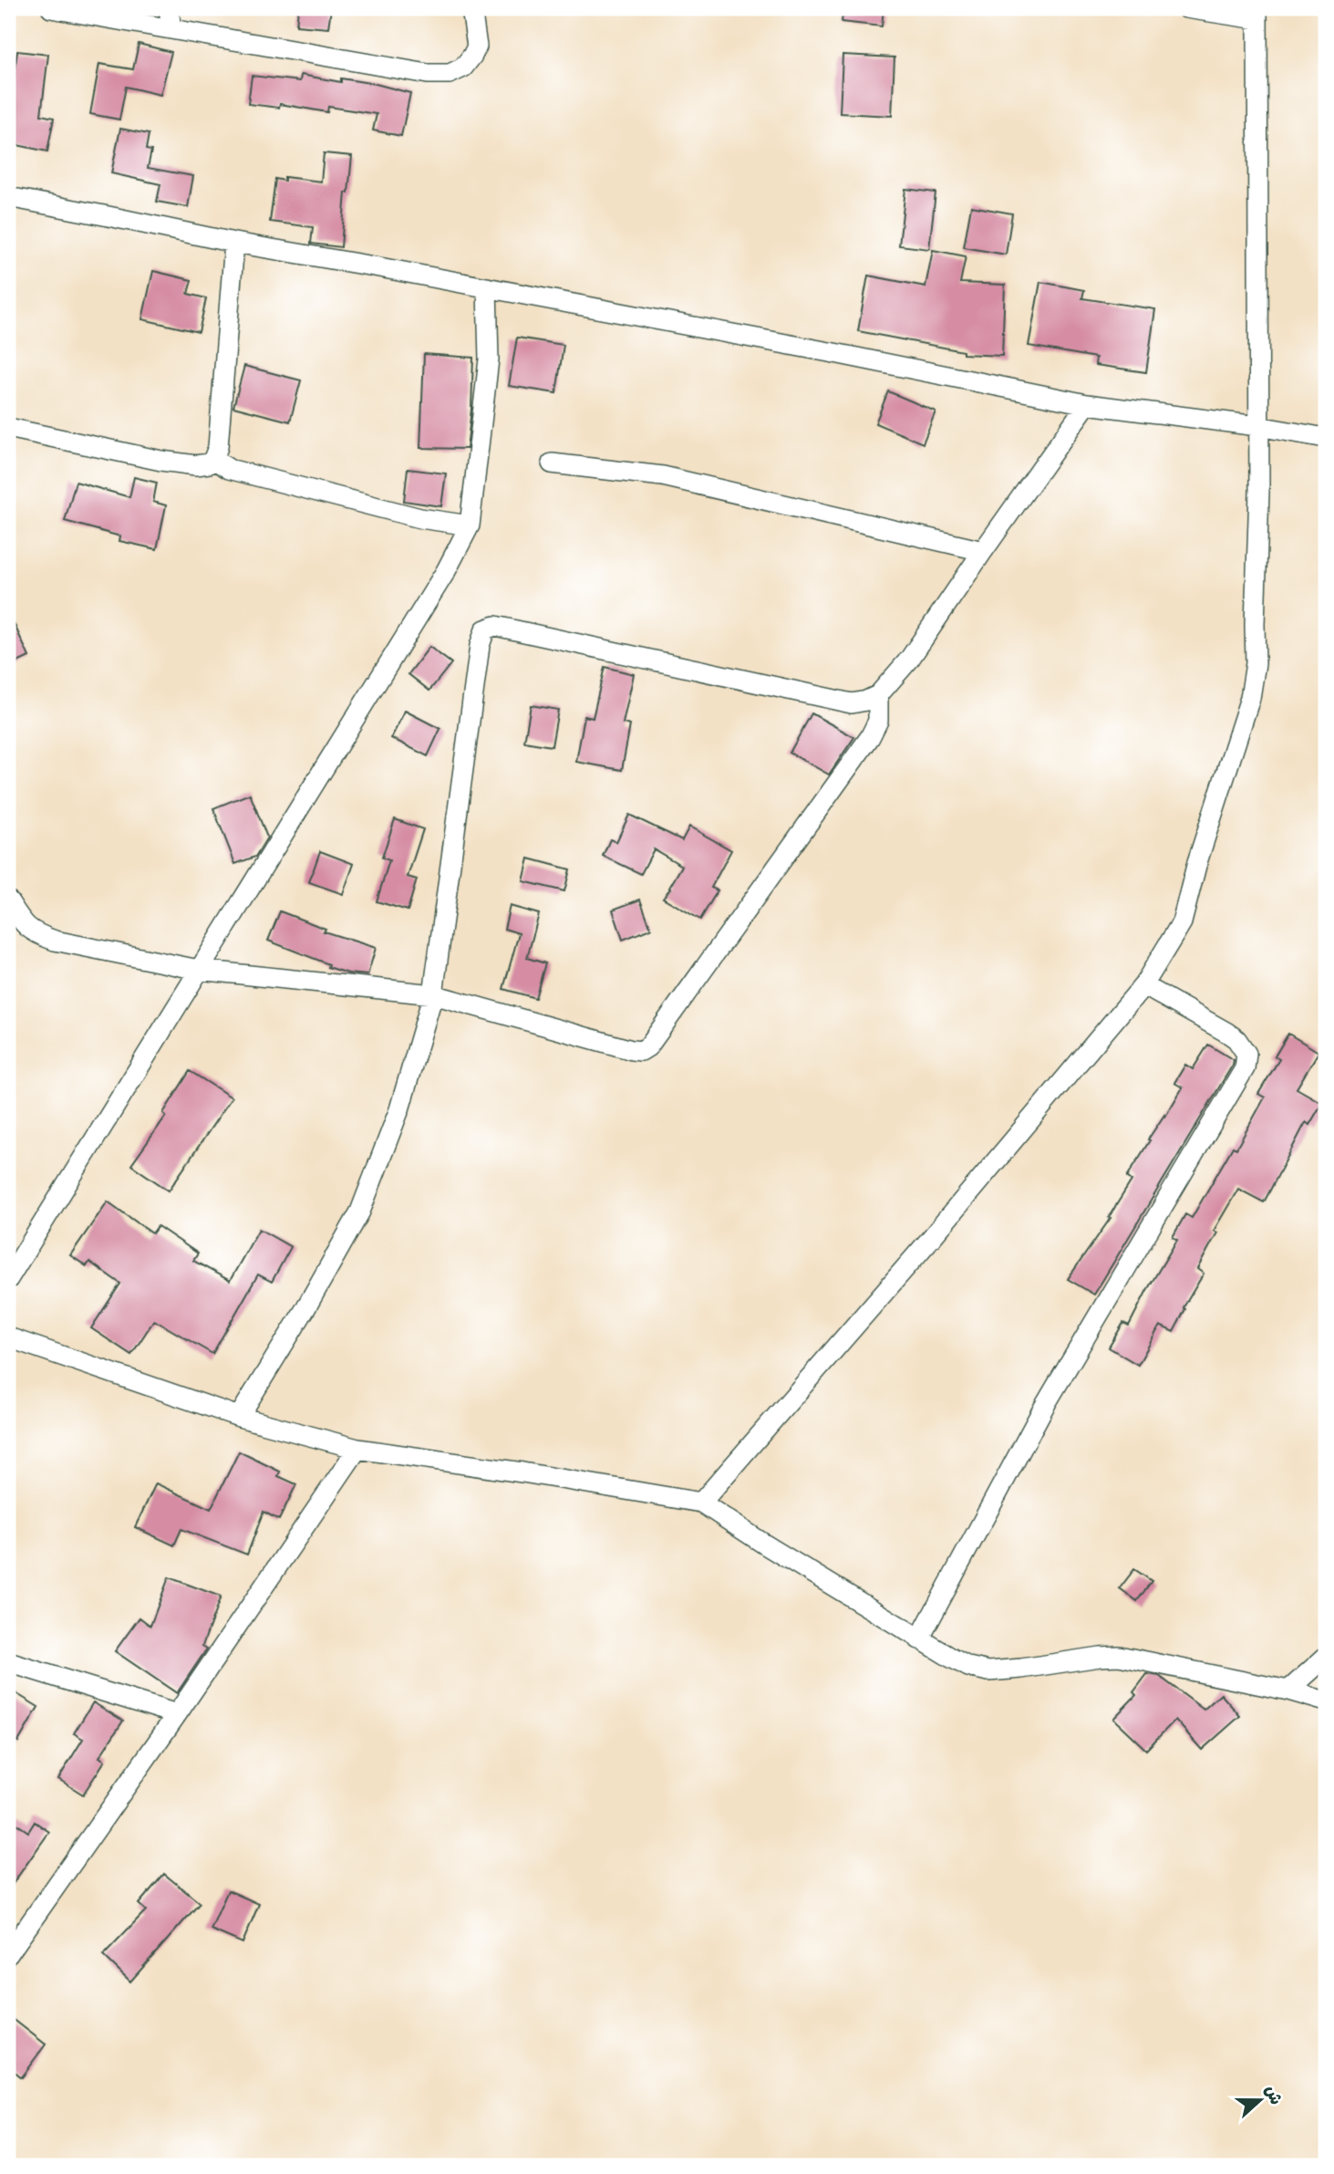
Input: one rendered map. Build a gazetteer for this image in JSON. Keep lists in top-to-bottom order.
{
  "north": "right"
}
